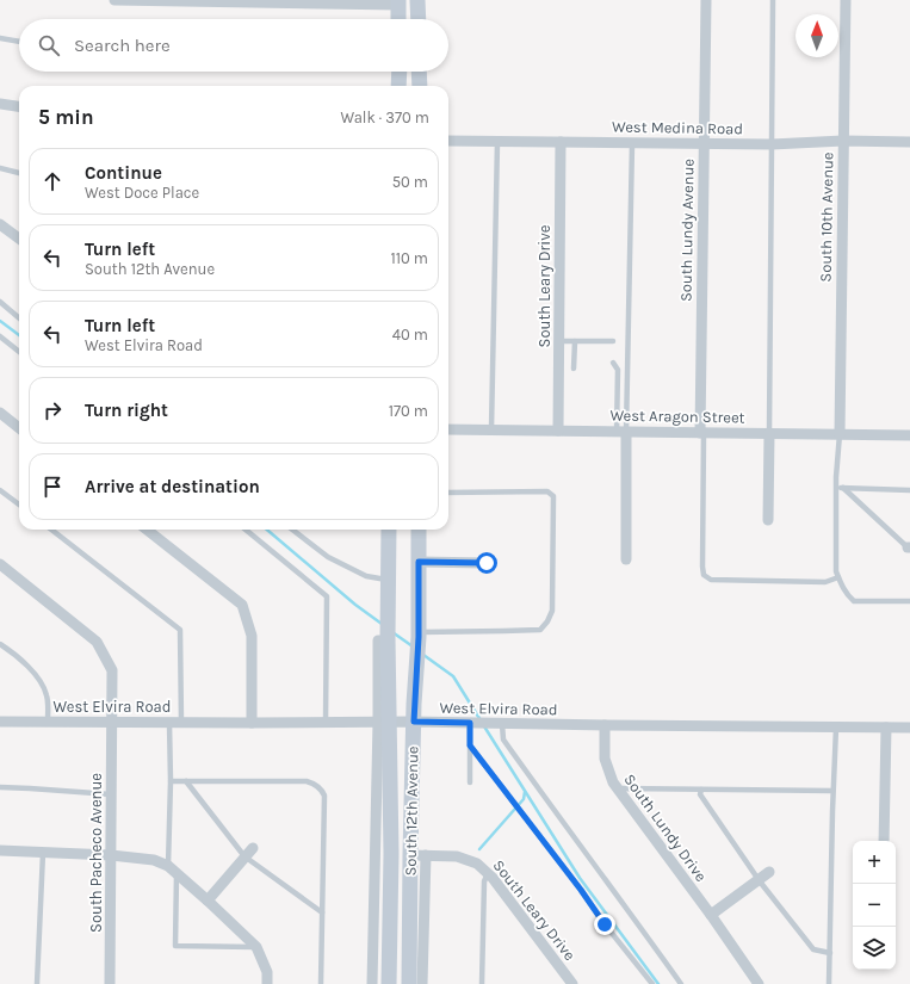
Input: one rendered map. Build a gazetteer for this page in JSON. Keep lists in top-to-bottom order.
{
  "streets": {
    "street": [
      "West Medina Road",
      "South 10th Avenue",
      "South Lundy Avenue",
      "South Leary Drive",
      "West Aragon Street",
      "West Elvira Road",
      "South 12th Avenue",
      "South Lundy Drive",
      "South Pacheco Avenue"
    ]
  },
  "crossings": [
    ["West Medina Road", "South 10th Avenue"],
    ["West Medina Road", "South Lundy Avenue"],
    ["West Medina Road", "South Leary Drive"],
    ["South 10th Avenue", "West Aragon Street"],
    ["South Lundy Avenue", "West Aragon Street"],
    ["South Leary Drive", "West Aragon Street"],
    ["South Leary Drive", "South 12th Avenue"],
    ["West Elvira Road", "South 12th Avenue"],
    ["West Elvira Road", "South Lundy Drive"],
    ["West Elvira Road", "South Pacheco Avenue"]
  ],
  "north": "top",
  "page": {
    "search": "Search here",
    "heading": ["5 min", "Walk · 370 m"],
    "list": [
      ["Continue", "West Doce Place", "50 m"],
      ["Turn left", "South 12th Avenue", "110 m"],
      ["Turn left", "West Elvira Road", "40 m"],
      ["Turn right", "170 m"],
      "Arrive at destination"
    ],
    "map_buttons": ["+", "−"]
  }
}
